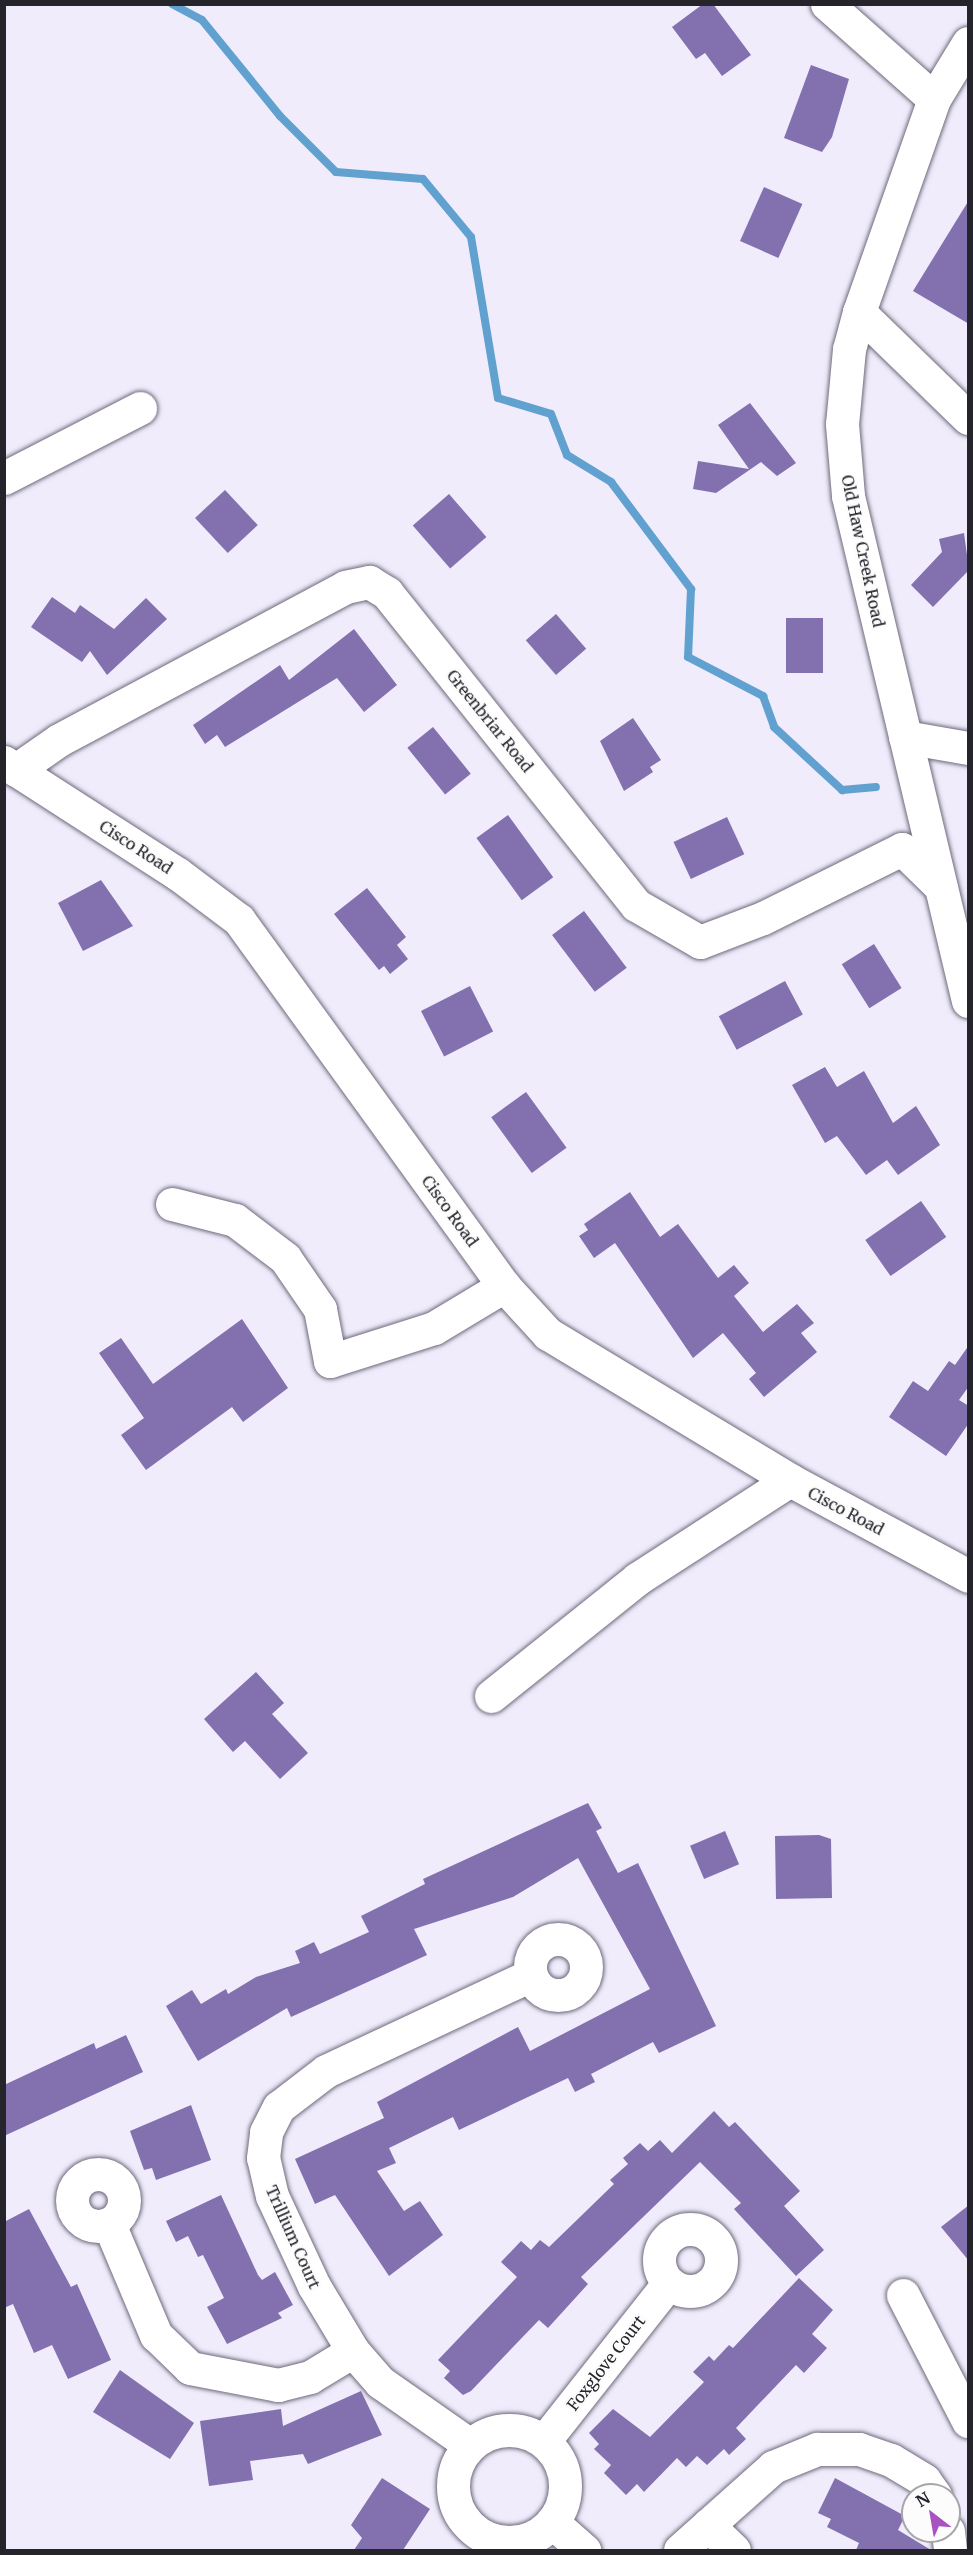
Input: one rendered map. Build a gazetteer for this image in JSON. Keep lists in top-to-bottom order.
{
  "streets": {
    "street": [
      "Old Haw Creek Road",
      "Greenbriar Road",
      "Cisco Road",
      "Trillium Court",
      "Foxglove Court"
    ]
  },
  "crossings": [
    ["Old Haw Creek Road", "Greenbriar Road"],
    ["Greenbriar Road", "Cisco Road"],
    ["Trillium Court", "Foxglove Court"]
  ],
  "north": "top left"
}
